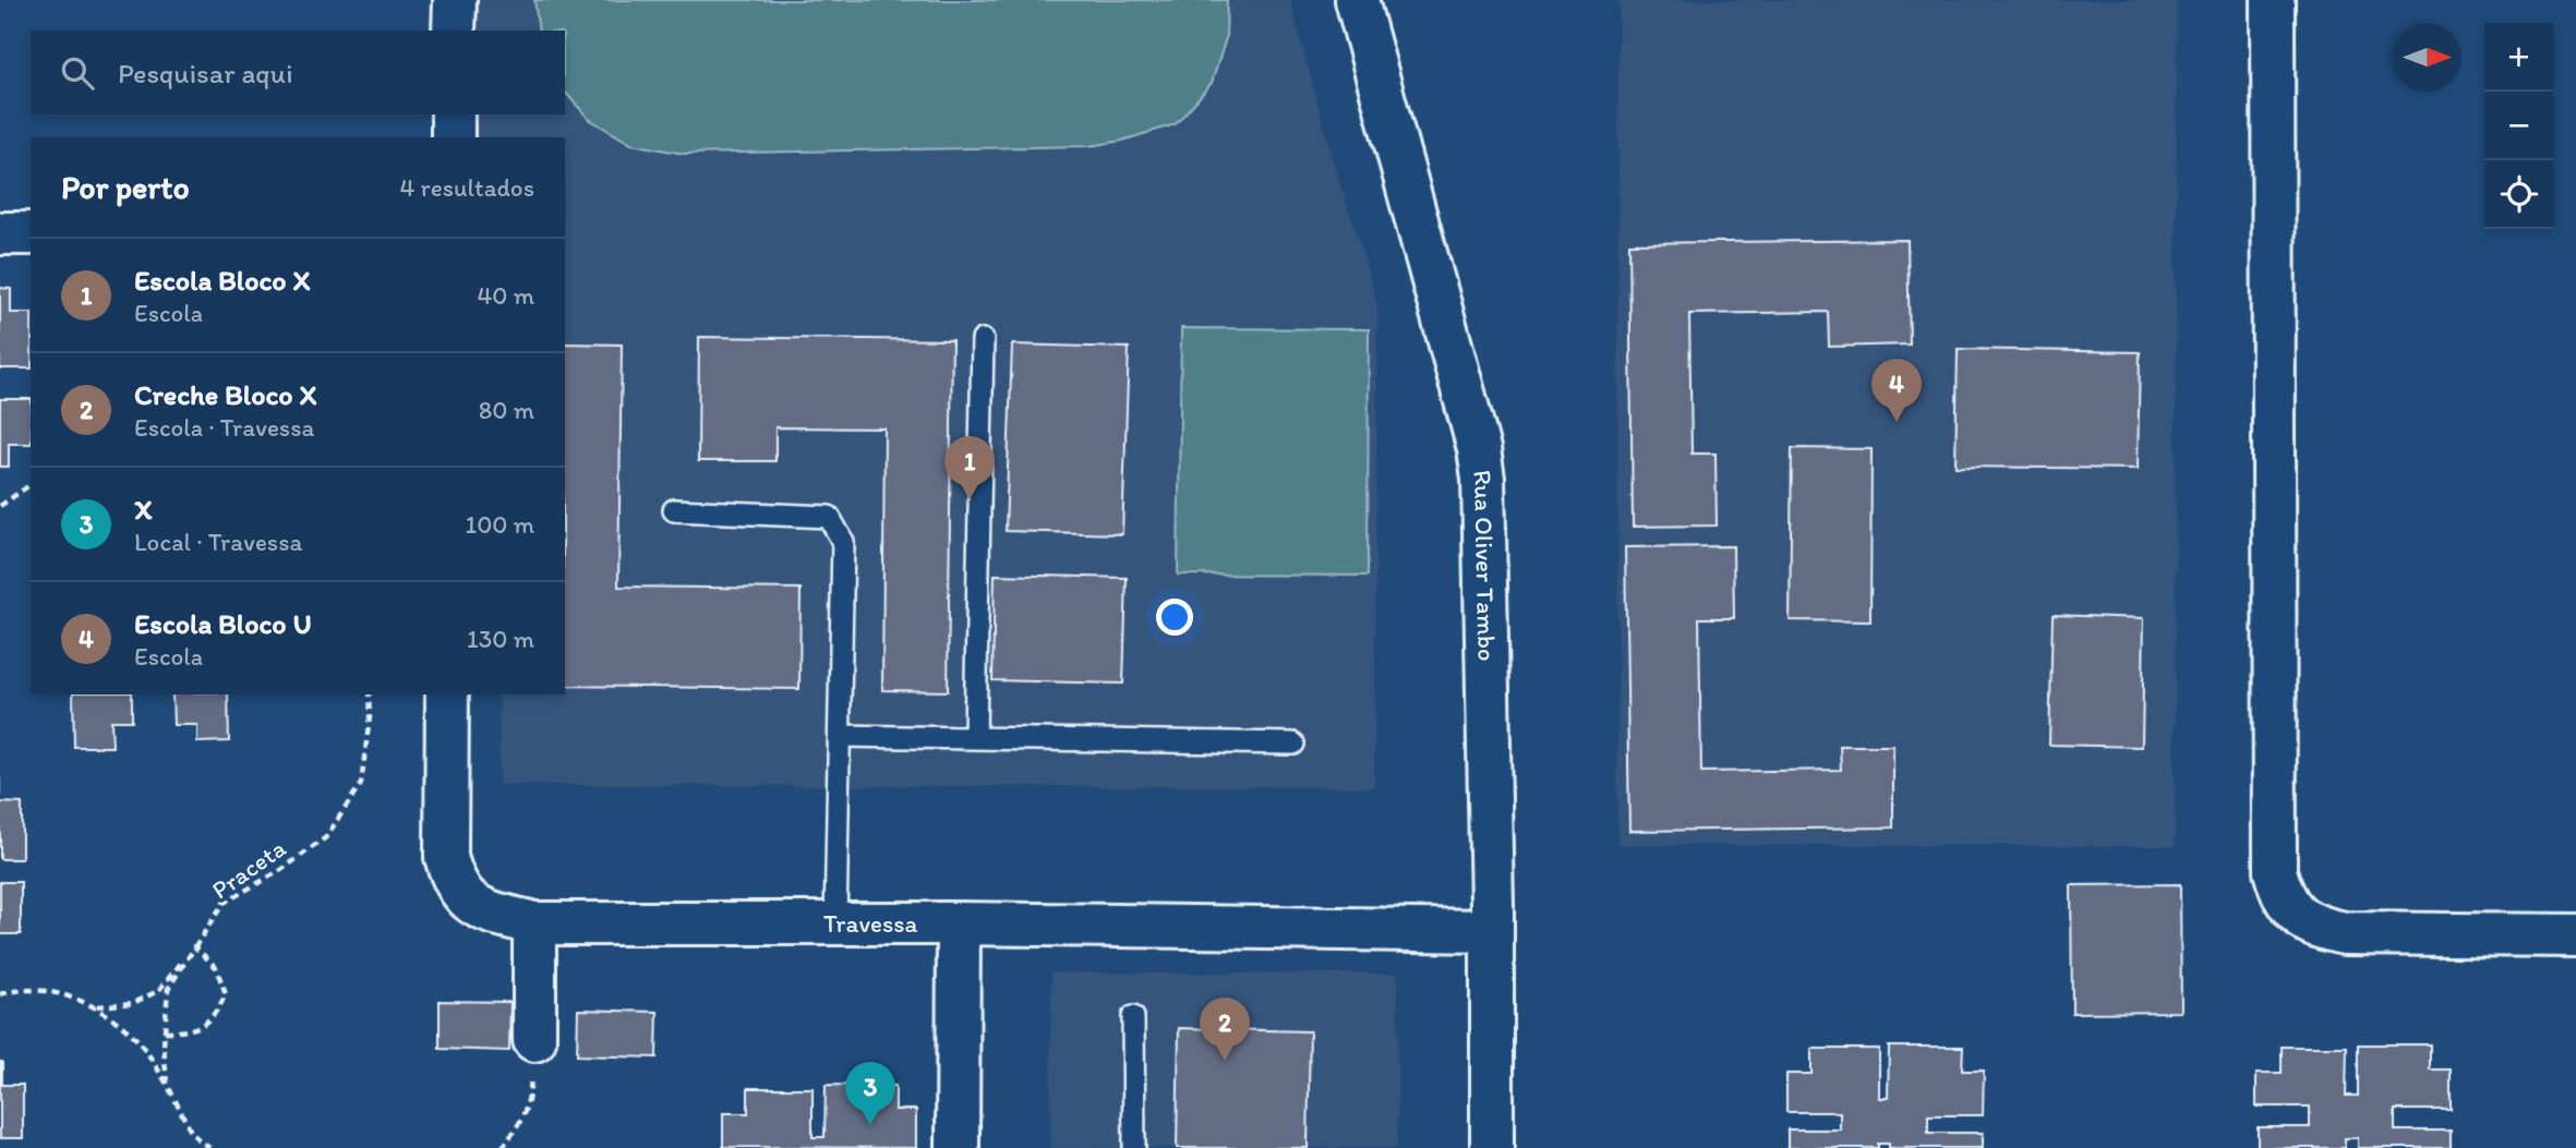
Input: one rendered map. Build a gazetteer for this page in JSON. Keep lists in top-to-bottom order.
{
  "streets": {
    "street": ["Rua Oliver Tambo", "Travessa"],
    "path": ["Praceta"]
  },
  "crossings": [
    ["Rua Oliver Tambo", "Travessa"]
  ],
  "north": "right",
  "page": {
    "map_buttons": ["+", "−"],
    "search": "Pesquisar aqui",
    "heading": ["Por perto", "4 resultados"],
    "list": [
      {
        "mark": "1",
        "name": "Escola Bloco X",
        "note": "Escola",
        "value": "40 m"
      },
      {
        "mark": "2",
        "name": "Creche Bloco X",
        "note": "Escola · Travessa",
        "value": "80 m"
      },
      {
        "mark": "3",
        "name": "X",
        "note": "Local · Travessa",
        "value": "100 m"
      },
      {
        "mark": "4",
        "name": "Escola Bloco U",
        "note": "Escola",
        "value": "130 m"
      }
    ],
    "pins": [
      "4",
      "1",
      "2",
      "3"
    ]
  }
}
